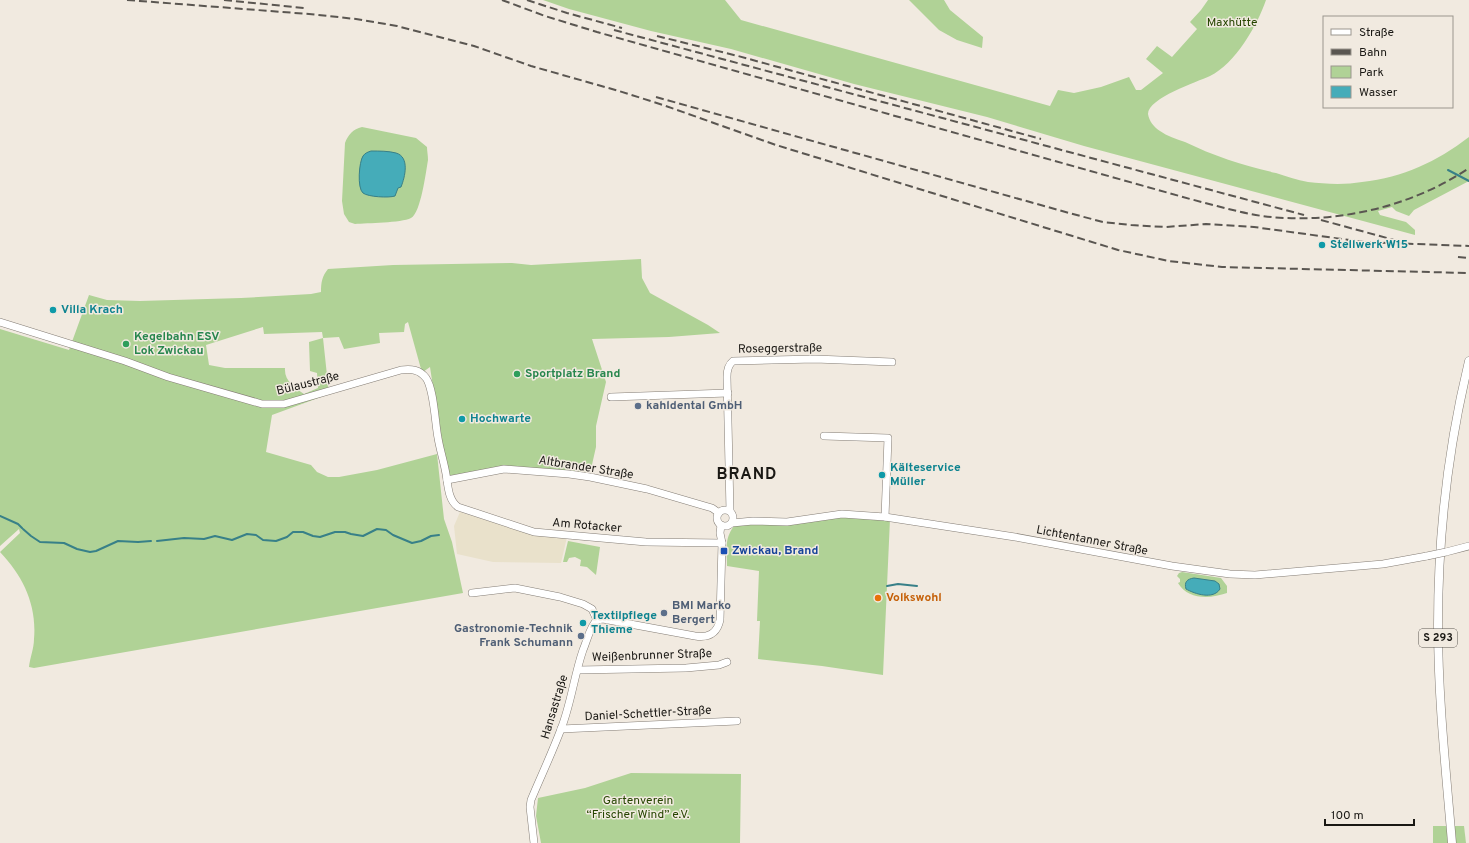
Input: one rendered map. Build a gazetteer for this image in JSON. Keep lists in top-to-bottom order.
{
  "streets": {
    "main road": ["S 293"],
    "street": [
      "Roseggerstraße",
      "Bülaustraße",
      "Altbrander Straße",
      "Am Rotacker",
      "Lichtentanner Straße",
      "Weißenbrunner Straße",
      "Hansastraße",
      "Daniel-Schettler-Straße"
    ]
  },
  "crossings": [
    ["Roseggerstraße", "Altbrander Straße"],
    ["Roseggerstraße", "Lichtentanner Straße"],
    ["Bülaustraße", "Altbrander Straße"],
    ["Bülaustraße", "Am Rotacker"],
    ["Altbrander Straße", "Lichtentanner Straße"],
    ["Weißenbrunner Straße", "Hansastraße"],
    ["Hansastraße", "Daniel-Schettler-Straße"]
  ],
  "districts": ["BRAND"],
  "parks": ["Maxhütte", "Gartenverein “Frischer Wind” e.V."],
  "places": {
    "other": [
      "Stellwerk W15",
      "Villa Krach",
      "Kegelbahn ESV Lok Zwickau",
      "Sportplatz Brand",
      "kahldental GmbH",
      "Hochwarte",
      "Kälteservice Müller",
      "Volkswohl",
      "BMI Marko Bergert",
      "Textilpflege Thieme",
      "Gastronomie-Technik Frank Schumann"
    ],
    "transit": ["Zwickau, Brand"]
  },
  "legend": [
    "Straße",
    "Bahn",
    "Park",
    "Wasser"
  ],
  "scale_bar": "100 m"
}
